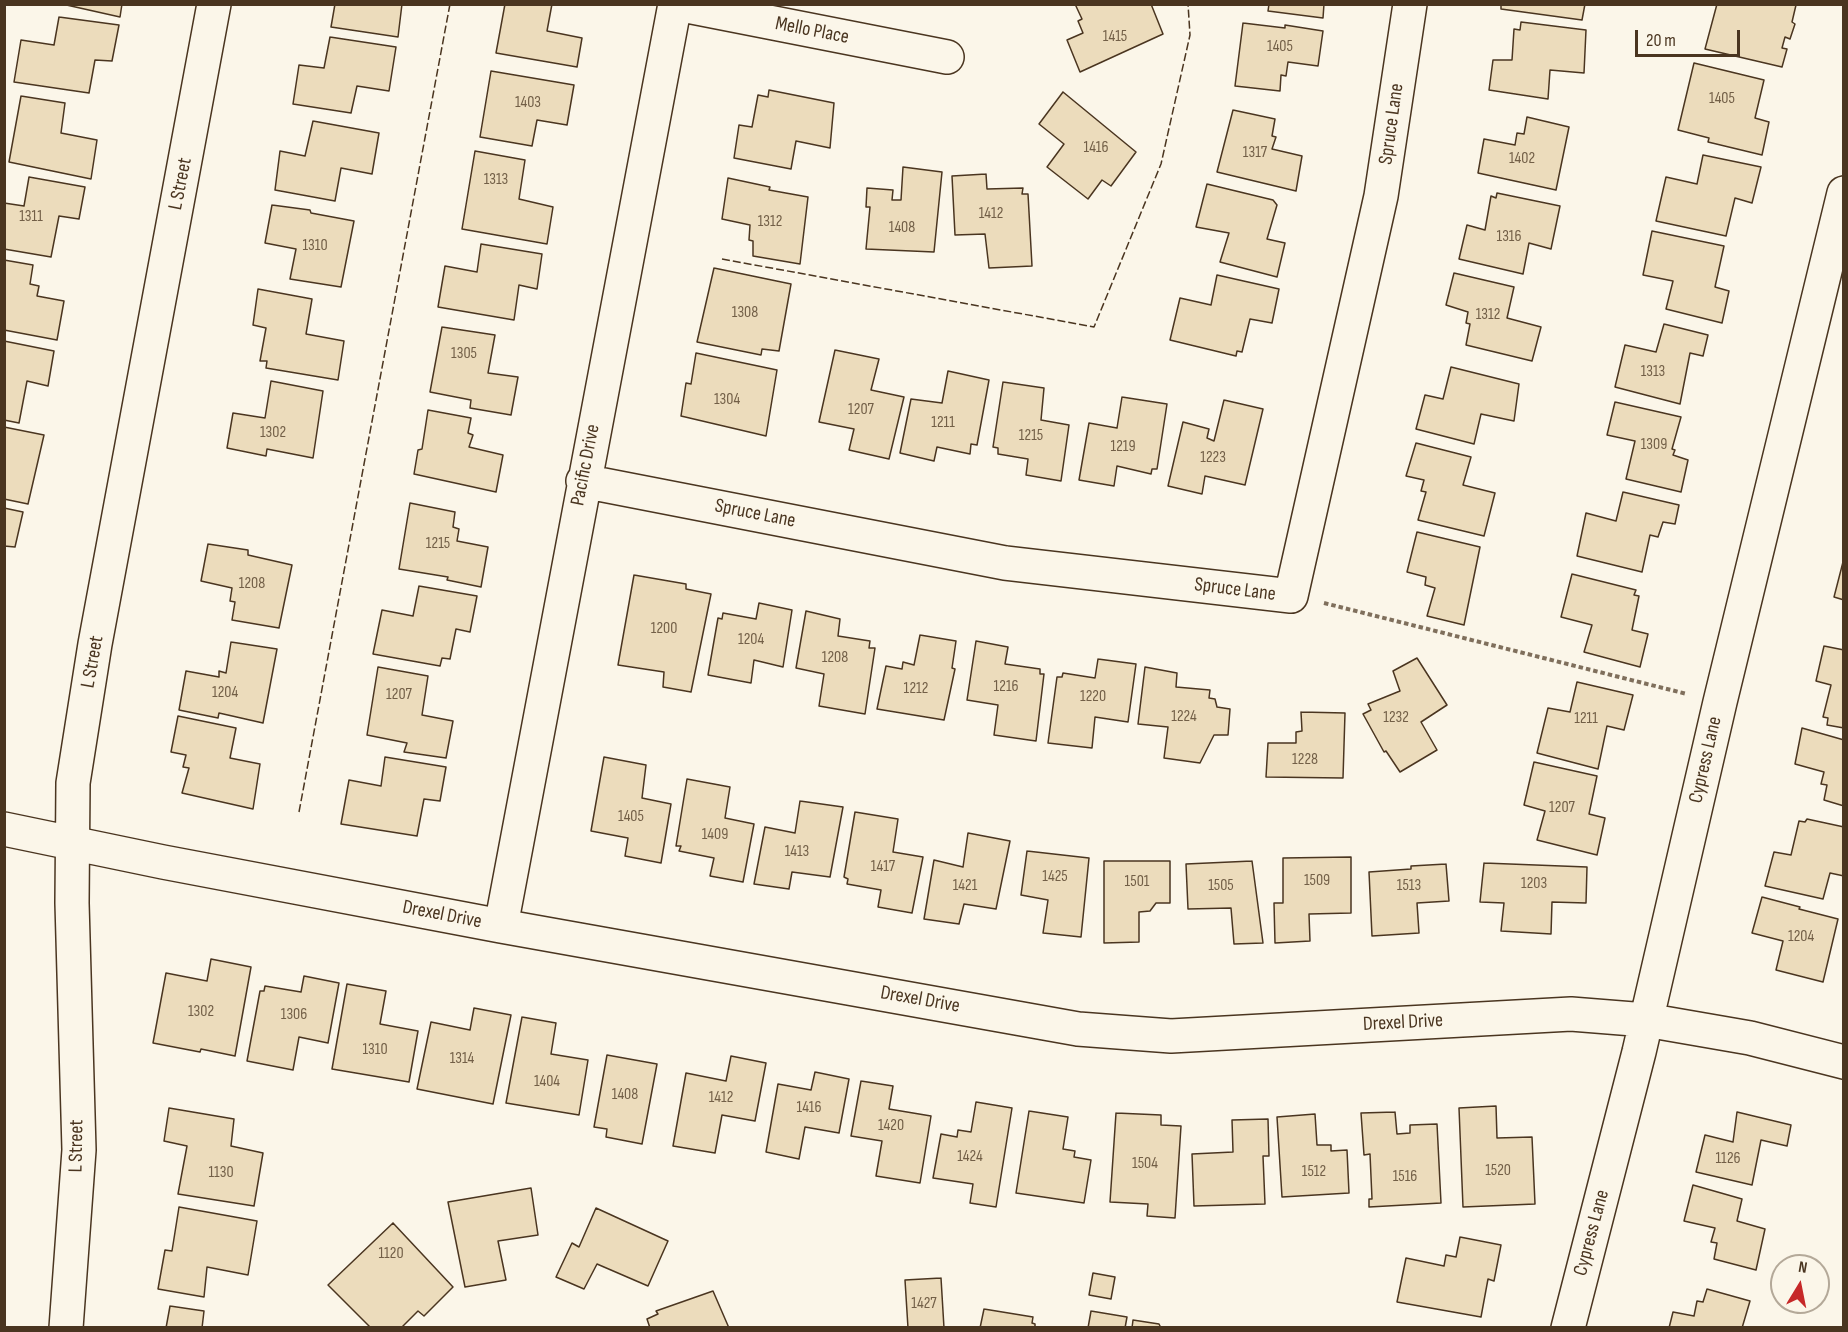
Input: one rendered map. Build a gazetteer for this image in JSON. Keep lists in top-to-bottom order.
{
  "streets": {
    "street": [
      "Mello Place",
      "Spruce Lane",
      "L Street",
      "Pacific Drive",
      "Cypress Lane",
      "Drexel Drive"
    ]
  },
  "crossings": [
    ["Mello Place", "Pacific Drive"],
    ["Spruce Lane", "Pacific Drive"],
    ["L Street", "Drexel Drive"],
    ["Pacific Drive", "Drexel Drive"],
    ["Cypress Lane", "Drexel Drive"]
  ],
  "house_numbers": [
    "1415",
    "1405",
    "1405",
    "1403",
    "1416",
    "1317",
    "1402",
    "1313",
    "1412",
    "1311",
    "1312",
    "1408",
    "1316",
    "1310",
    "1308",
    "1312",
    "1305",
    "1313",
    "1304",
    "1207",
    "1211",
    "1302",
    "1215",
    "1309",
    "1219",
    "1223",
    "1215",
    "1208",
    "1200",
    "1204",
    "1208",
    "1216",
    "1212",
    "1204",
    "1207",
    "1220",
    "1224",
    "1232",
    "1211",
    "1228",
    "1207",
    "1405",
    "1409",
    "1413",
    "1417",
    "1425",
    "1509",
    "1501",
    "1203",
    "1421",
    "1505",
    "1513",
    "1204",
    "1302",
    "1306",
    "1310",
    "1314",
    "1404",
    "1408",
    "1412",
    "1416",
    "1420",
    "1424",
    "1126",
    "1504",
    "1520",
    "1512",
    "1130",
    "1516",
    "1120",
    "1427"
  ],
  "scale_bar": "20 m",
  "north": "top"
}
